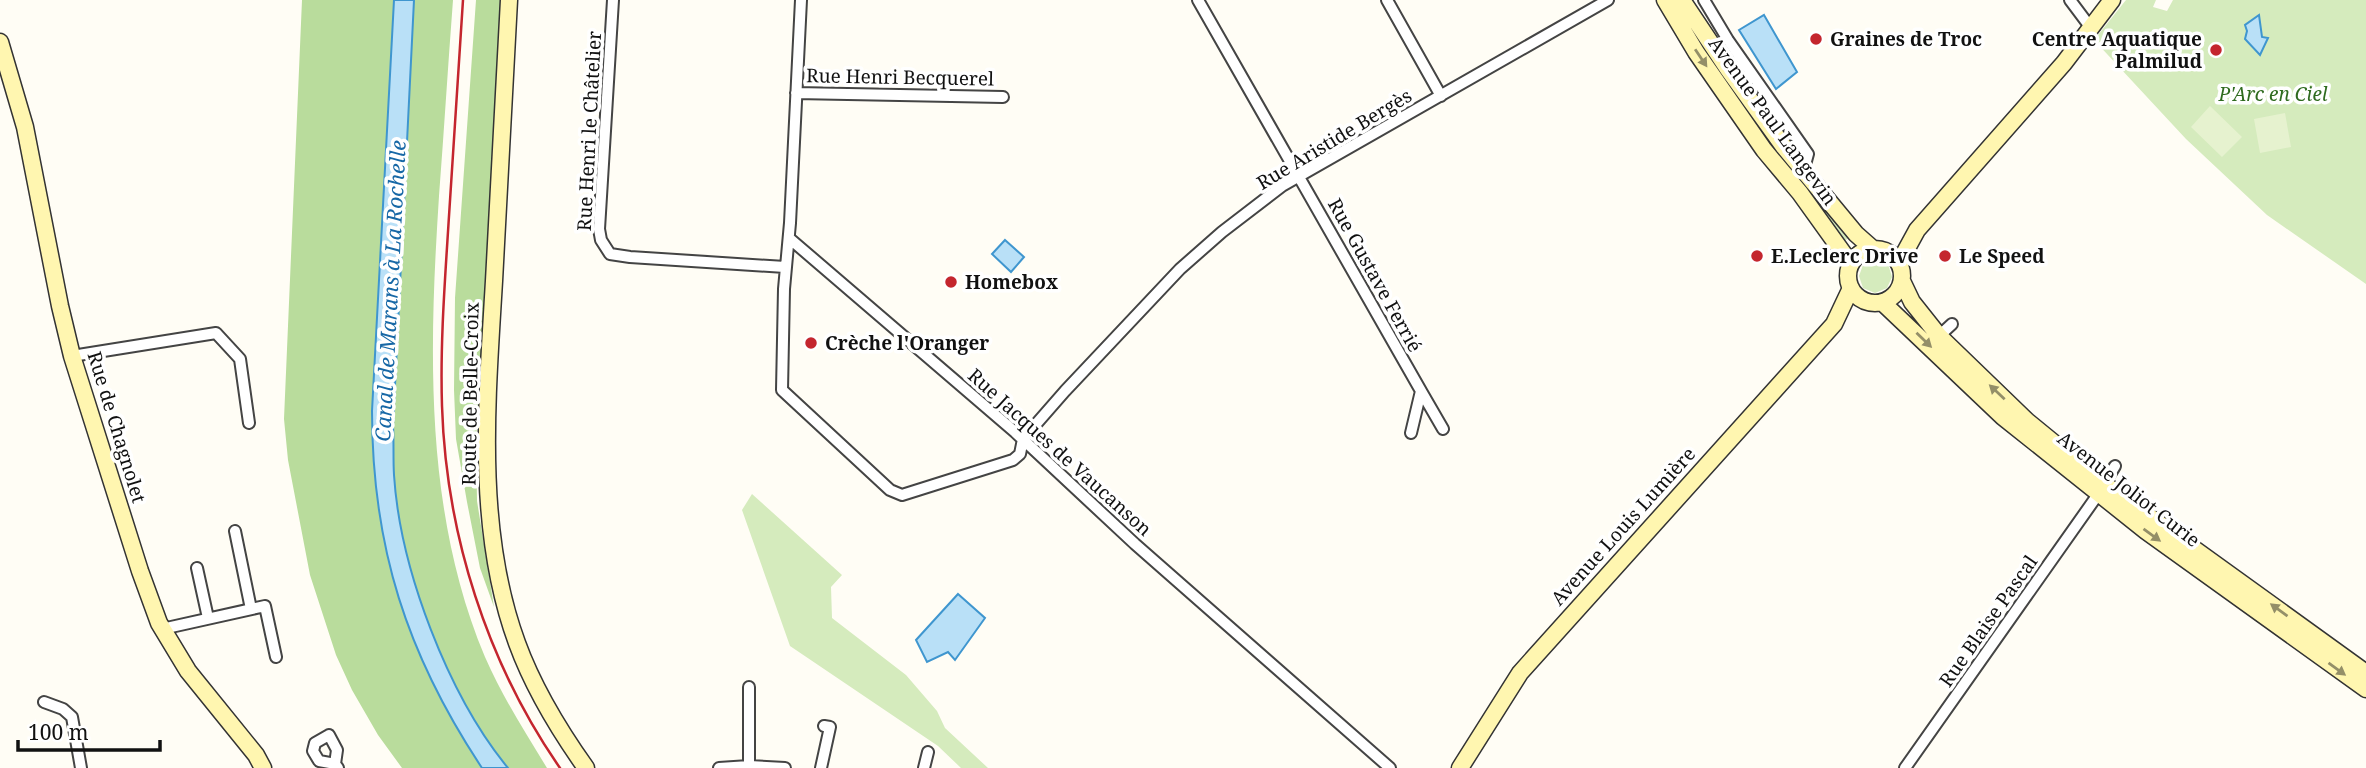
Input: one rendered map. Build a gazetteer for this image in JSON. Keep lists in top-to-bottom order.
{
  "streets": {
    "street": [
      "Rue Henri Becquerel",
      "Avenue Paul Langevin",
      "Rue Henri le Châtelier",
      "Rue Aristide Bergès",
      "Rue Gustave Ferrié",
      "Route de Belle-Croix",
      "Rue de Chagnolet",
      "Rue Jacques de Vaucanson",
      "Avenue Joliot Curie",
      "Avenue Louis Lumière",
      "Rue Blaise Pascal"
    ]
  },
  "crossings": [
    ["Avenue Paul Langevin", "Avenue Joliot Curie"],
    ["Avenue Paul Langevin", "Avenue Louis Lumière"],
    ["Rue Henri le Châtelier", "Rue Aristide Bergès"],
    ["Rue Aristide Bergès", "Rue Gustave Ferrié"],
    ["Rue Aristide Bergès", "Rue Jacques de Vaucanson"],
    ["Avenue Joliot Curie", "Avenue Louis Lumière"],
    ["Avenue Joliot Curie", "Rue Blaise Pascal"]
  ],
  "water": ["Canal de Marans à La Rochelle"],
  "parks": ["P'Arc en Ciel"],
  "places": [
    "Graines de Troc",
    "Centre Aquatique Palmilud",
    "E.Leclerc Drive",
    "Le Speed",
    "Homebox",
    "Crèche l'Oranger"
  ],
  "scale_bar": "100 m"
}
